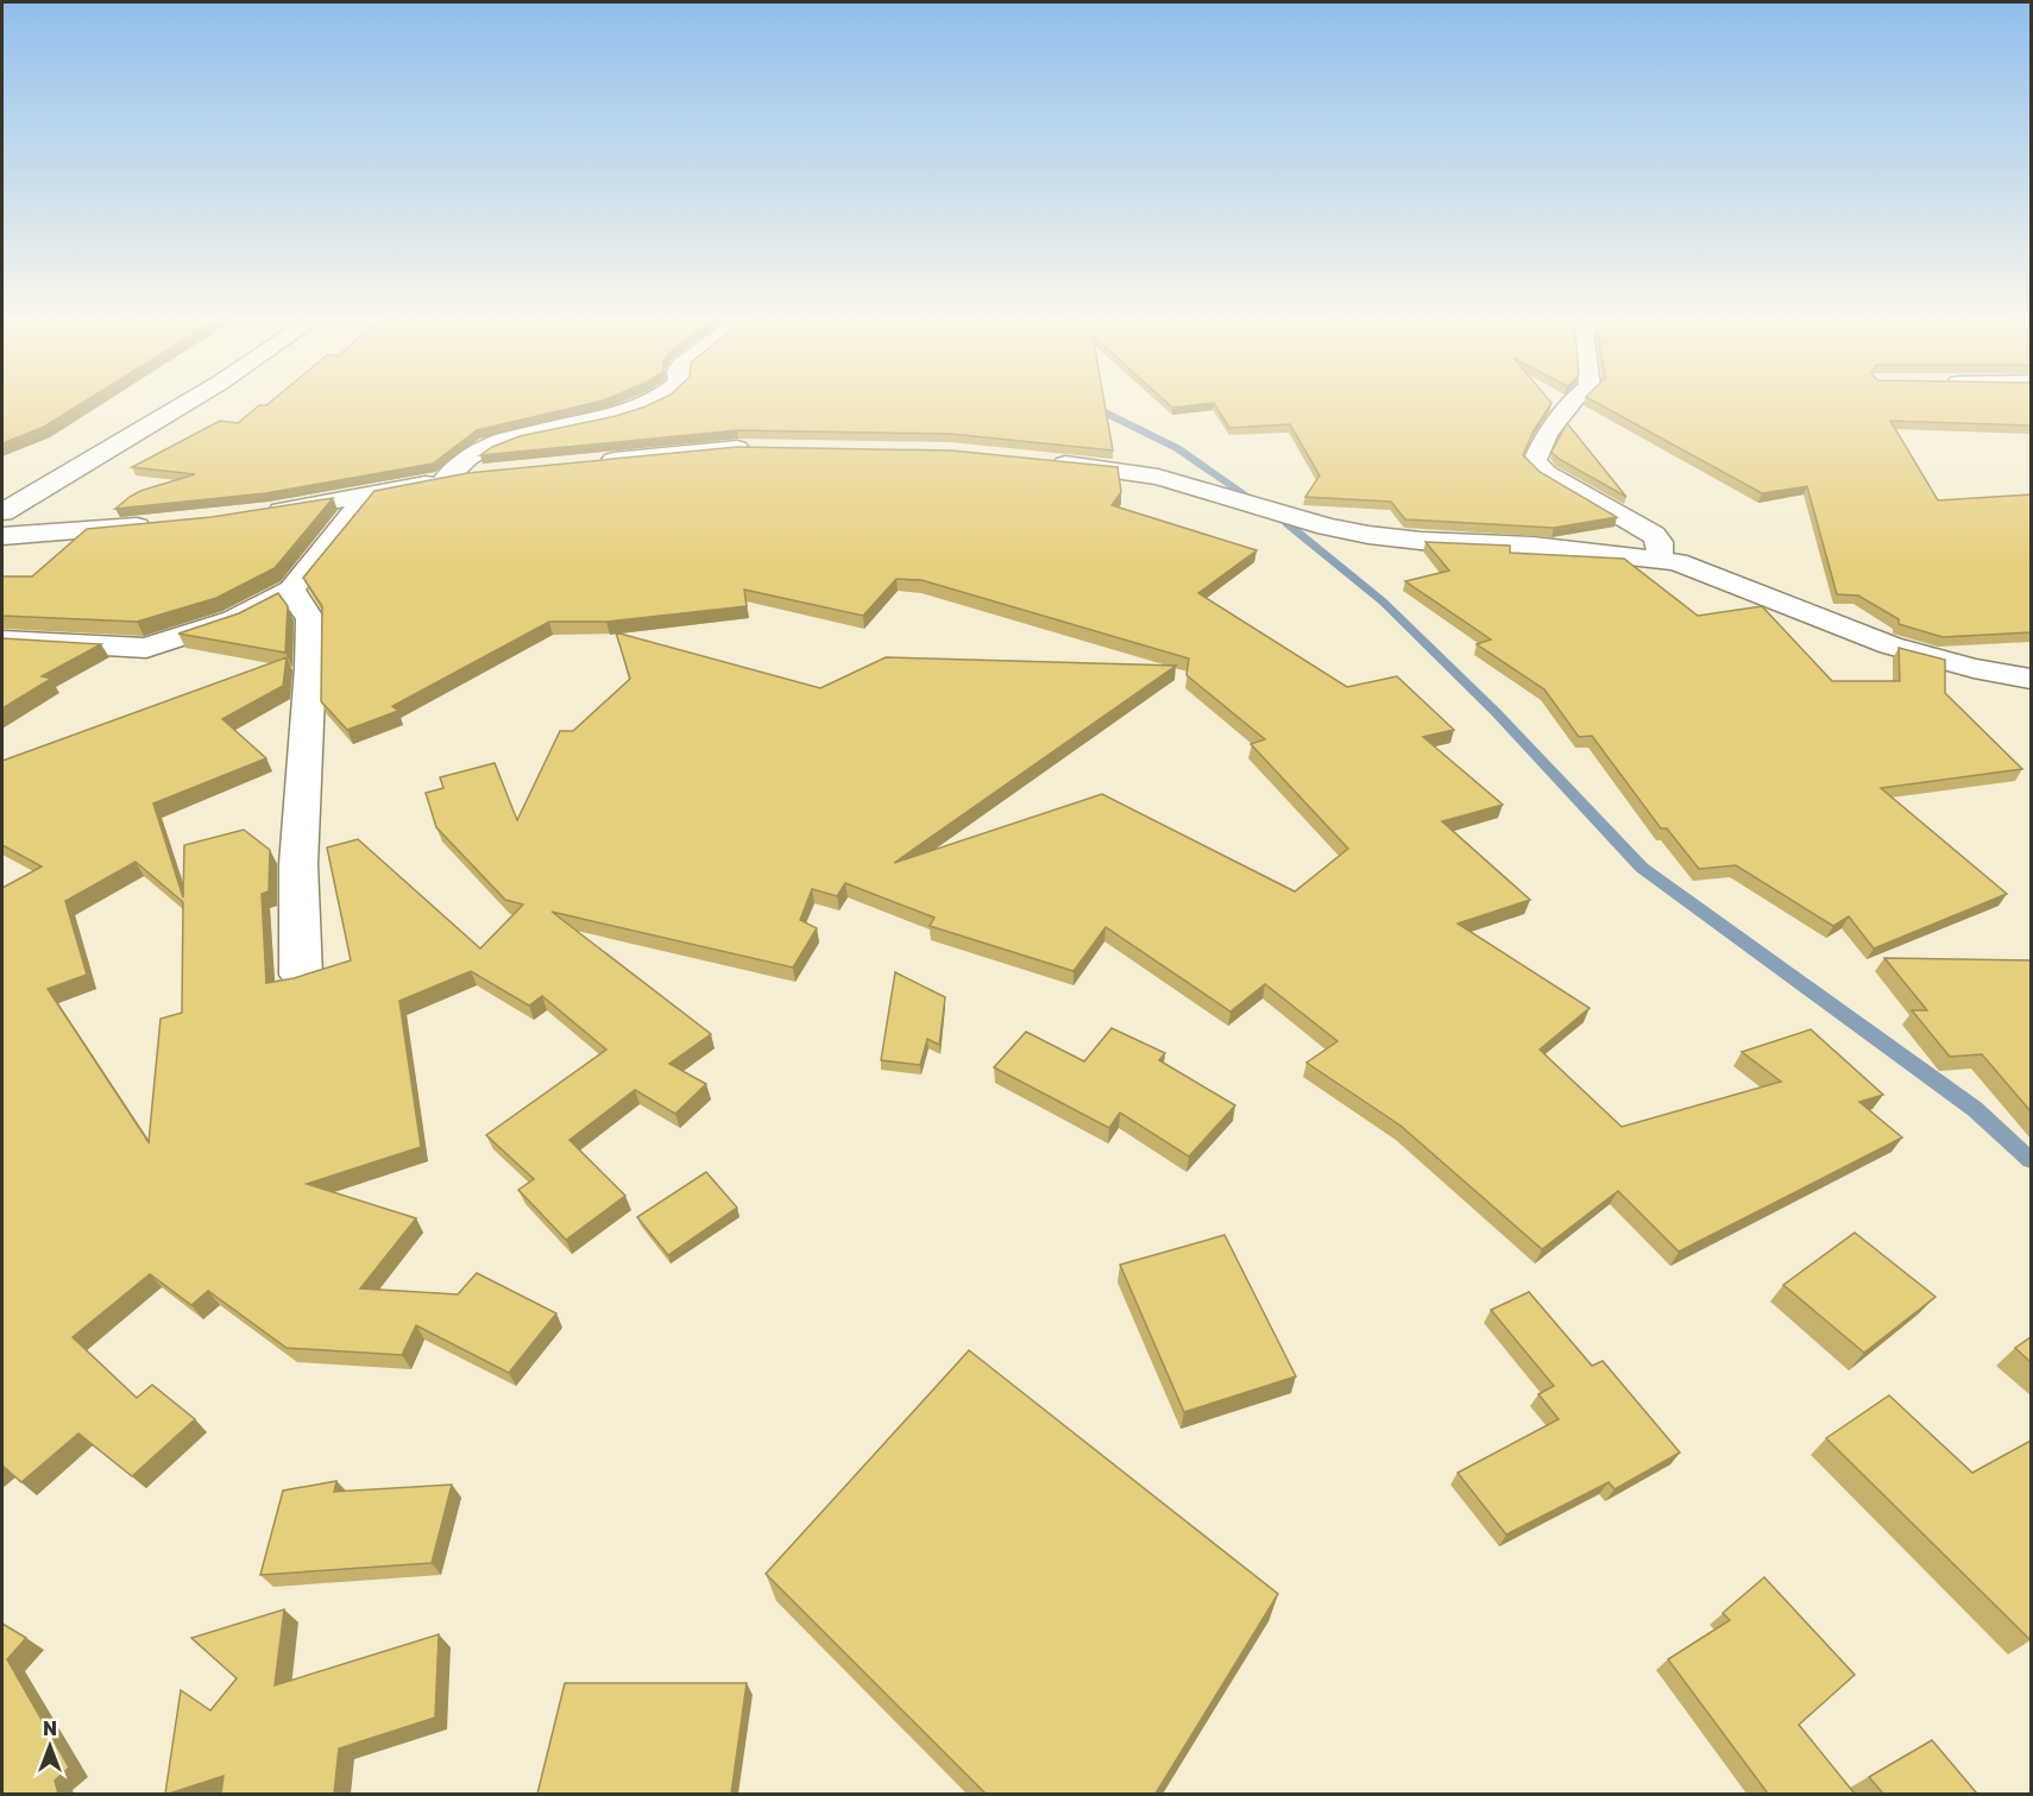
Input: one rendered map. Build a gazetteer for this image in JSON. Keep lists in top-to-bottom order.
{
  "north": "top"
}
